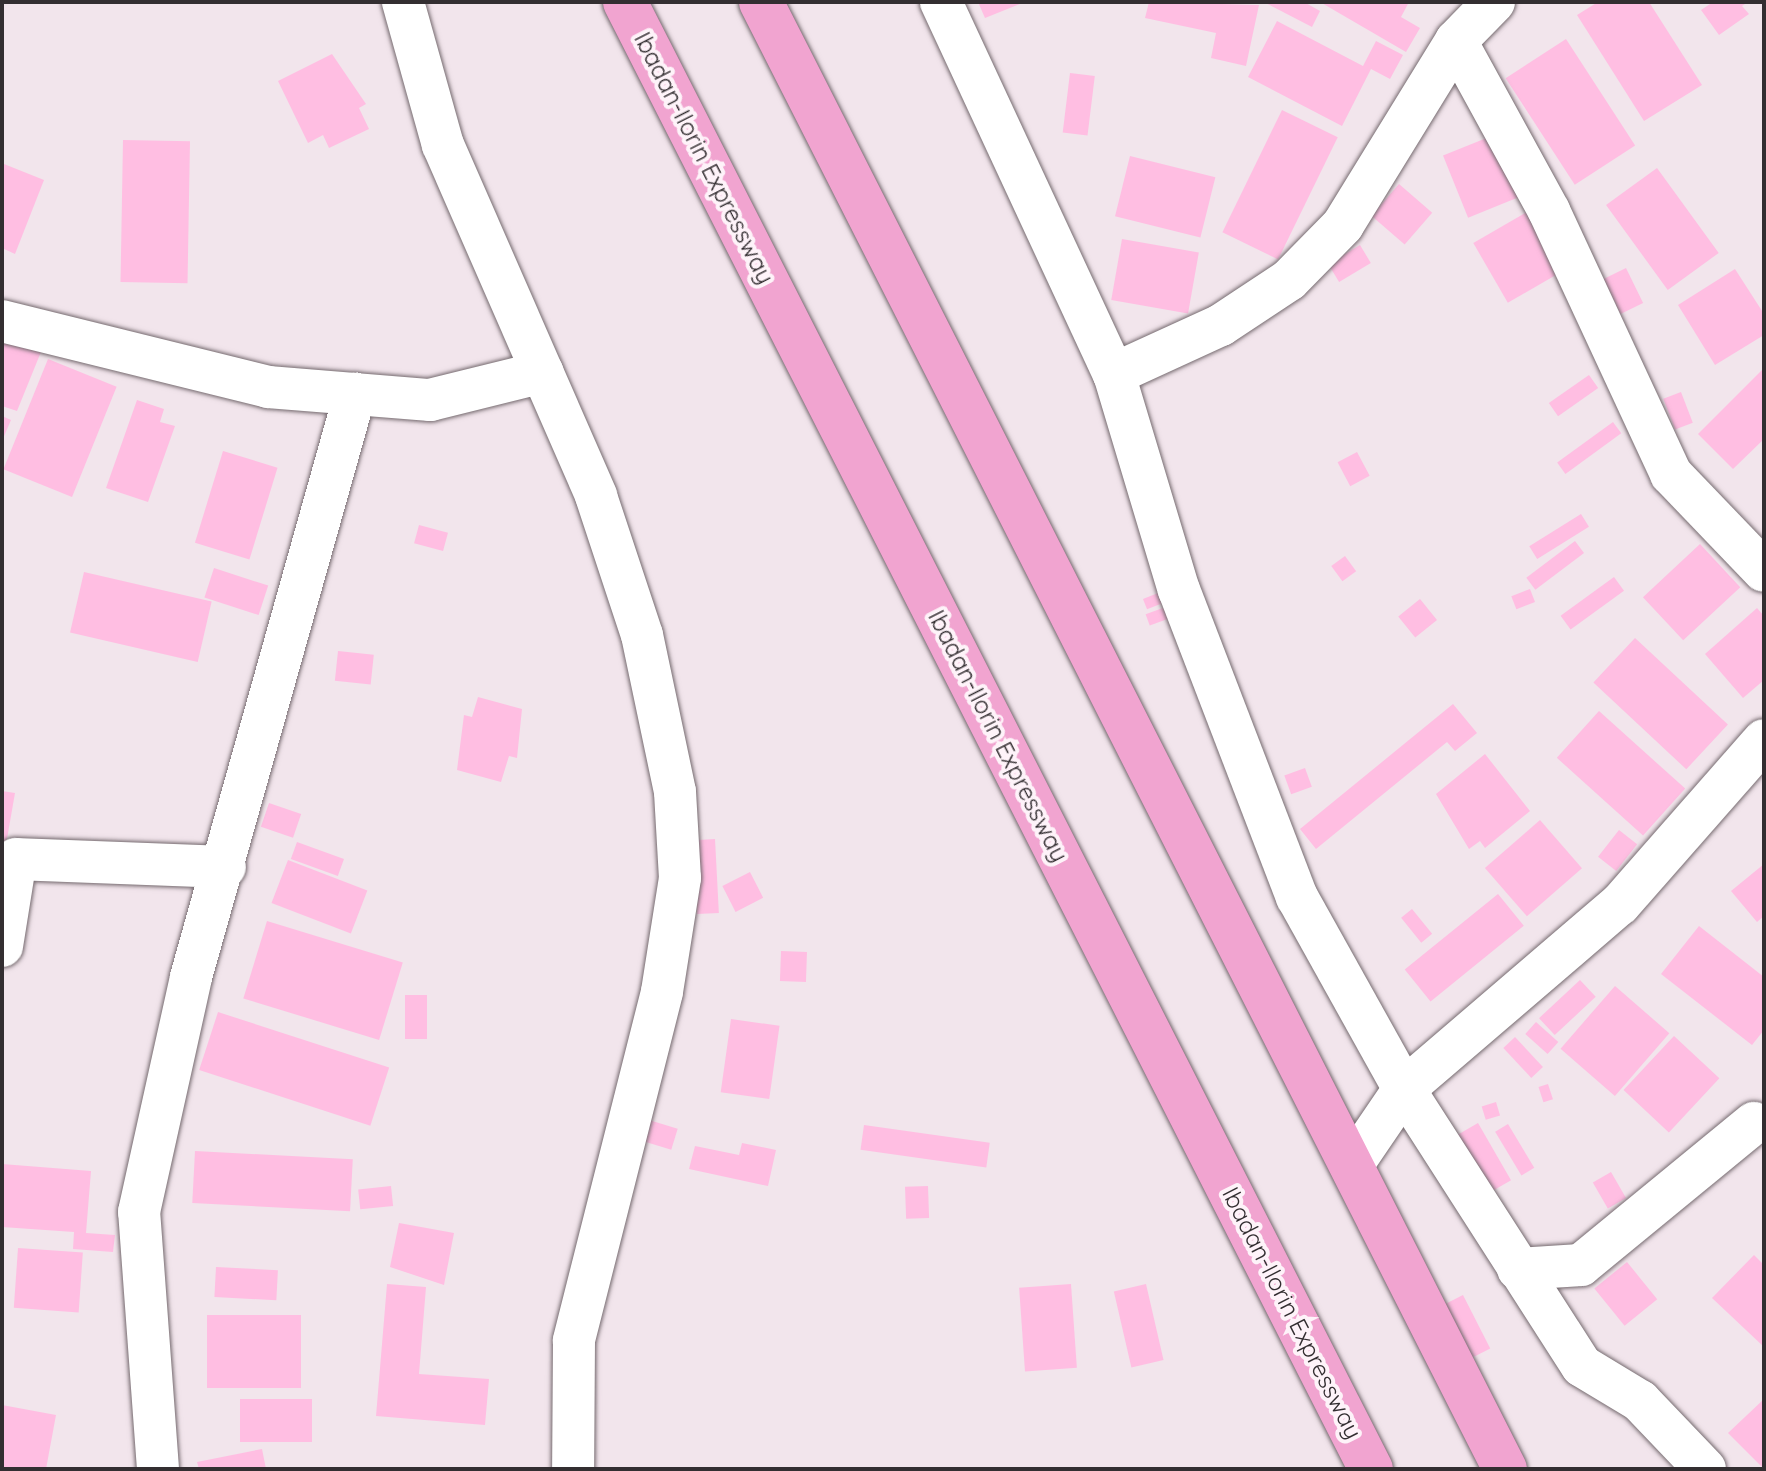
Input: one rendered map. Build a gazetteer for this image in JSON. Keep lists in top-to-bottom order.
{
  "streets": {
    "highway": ["Ibadan-Ilorin Expressway"]
  }
}
